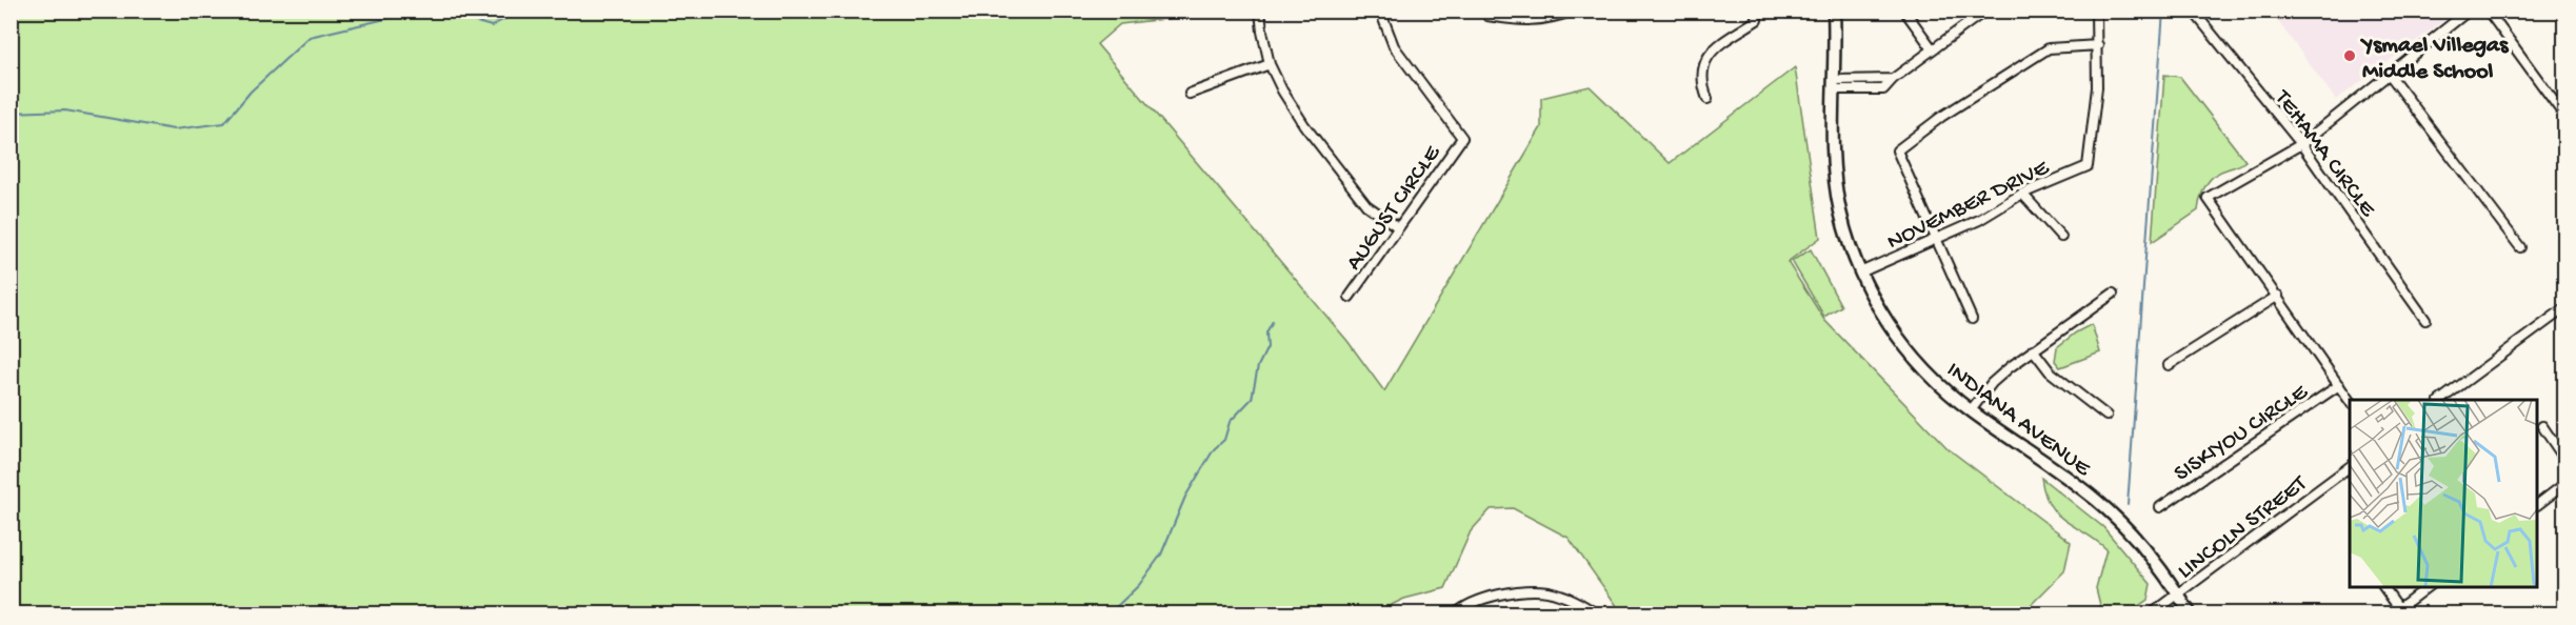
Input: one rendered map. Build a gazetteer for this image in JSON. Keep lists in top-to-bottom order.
{
  "streets": {
    "street": [
      "TEHAMA CIRCLE",
      "NOVEMBER DRIVE",
      "AUGUST CIRCLE",
      "INDIANA AVENUE",
      "SISKIYOU CIRCLE",
      "LINCOLN STREET"
    ]
  },
  "crossings": [
    ["NOVEMBER DRIVE", "INDIANA AVENUE"],
    ["INDIANA AVENUE", "LINCOLN STREET"]
  ],
  "places": ["Ysmael Villegas Middle School"]
}
